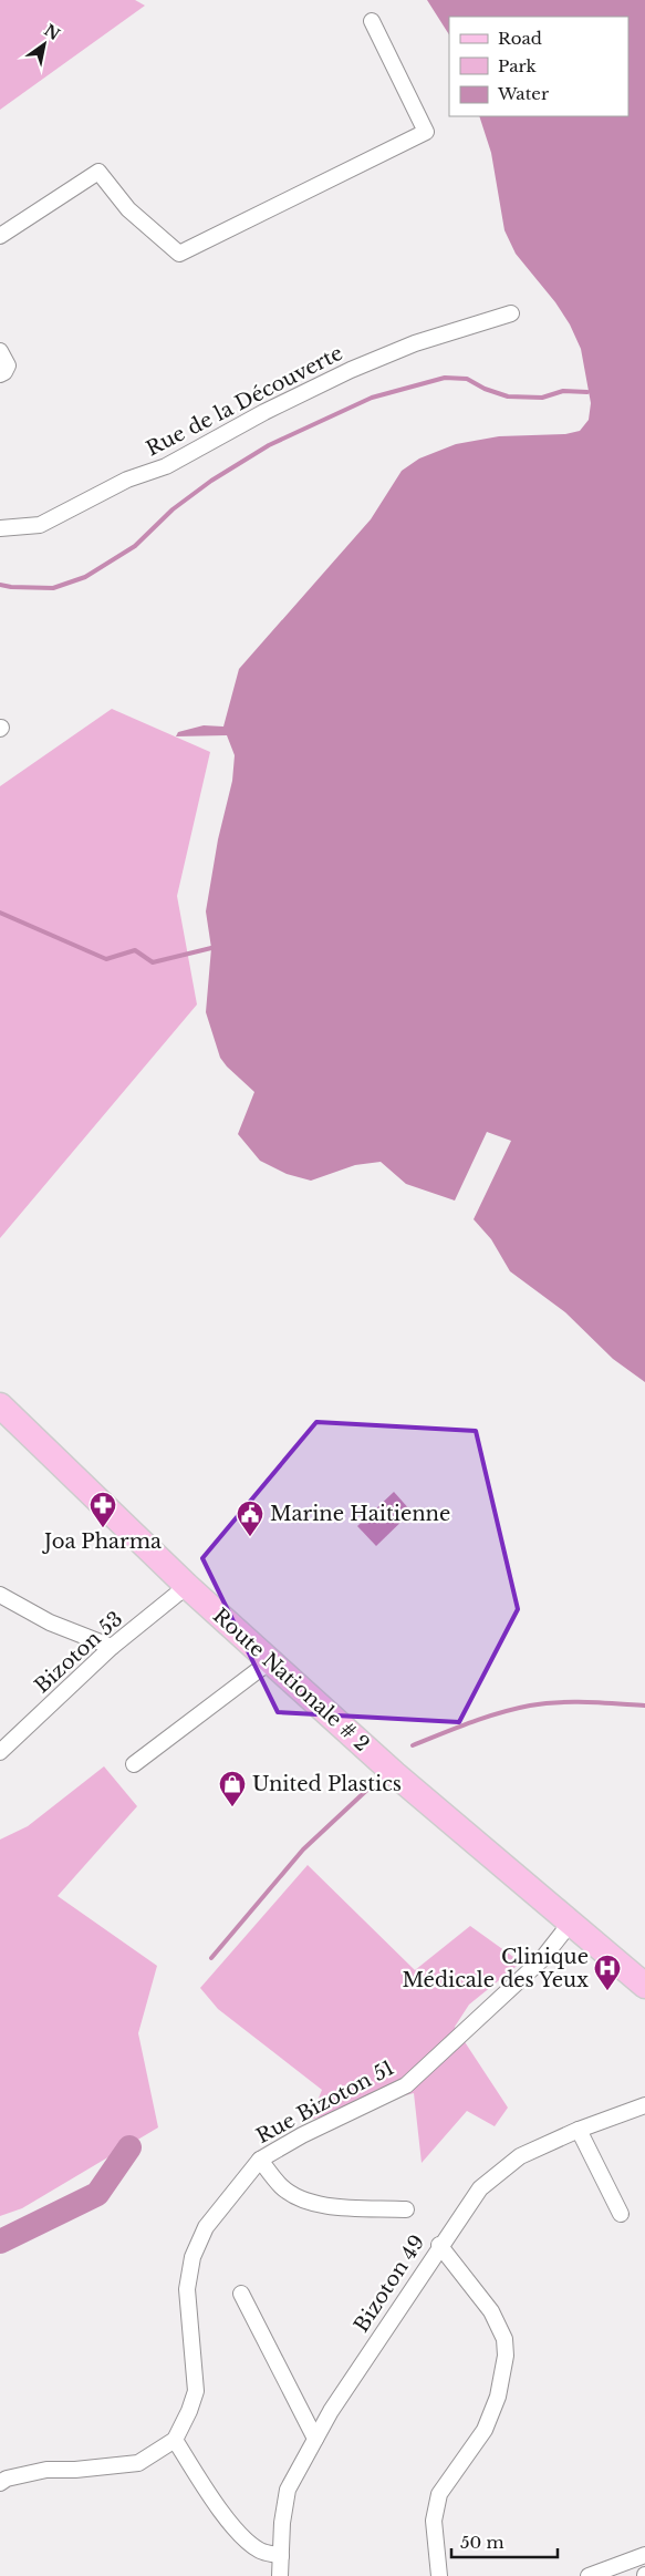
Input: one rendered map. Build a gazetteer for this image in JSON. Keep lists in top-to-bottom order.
{
  "streets": {
    "main road": ["Route Nationale # 2"],
    "street": [
      "Rue de la Découverte",
      "Bizoton 53",
      "Rue Bizoton 51",
      "Bizoton 49"
    ]
  },
  "crossings": [
    ["Bizoton 53", "Route Nationale # 2"],
    ["Route Nationale # 2", "Rue Bizoton 51"]
  ],
  "places": {
    "pharmacy": ["Joa Pharma"],
    "public building": ["Marine Haitienne"],
    "shop": ["United Plastics"],
    "hospital": ["Clinique Médicale des Yeux"]
  },
  "legend": ["Road", "Park", "Water"],
  "scale_bar": "50 m",
  "north": "top right"
}
